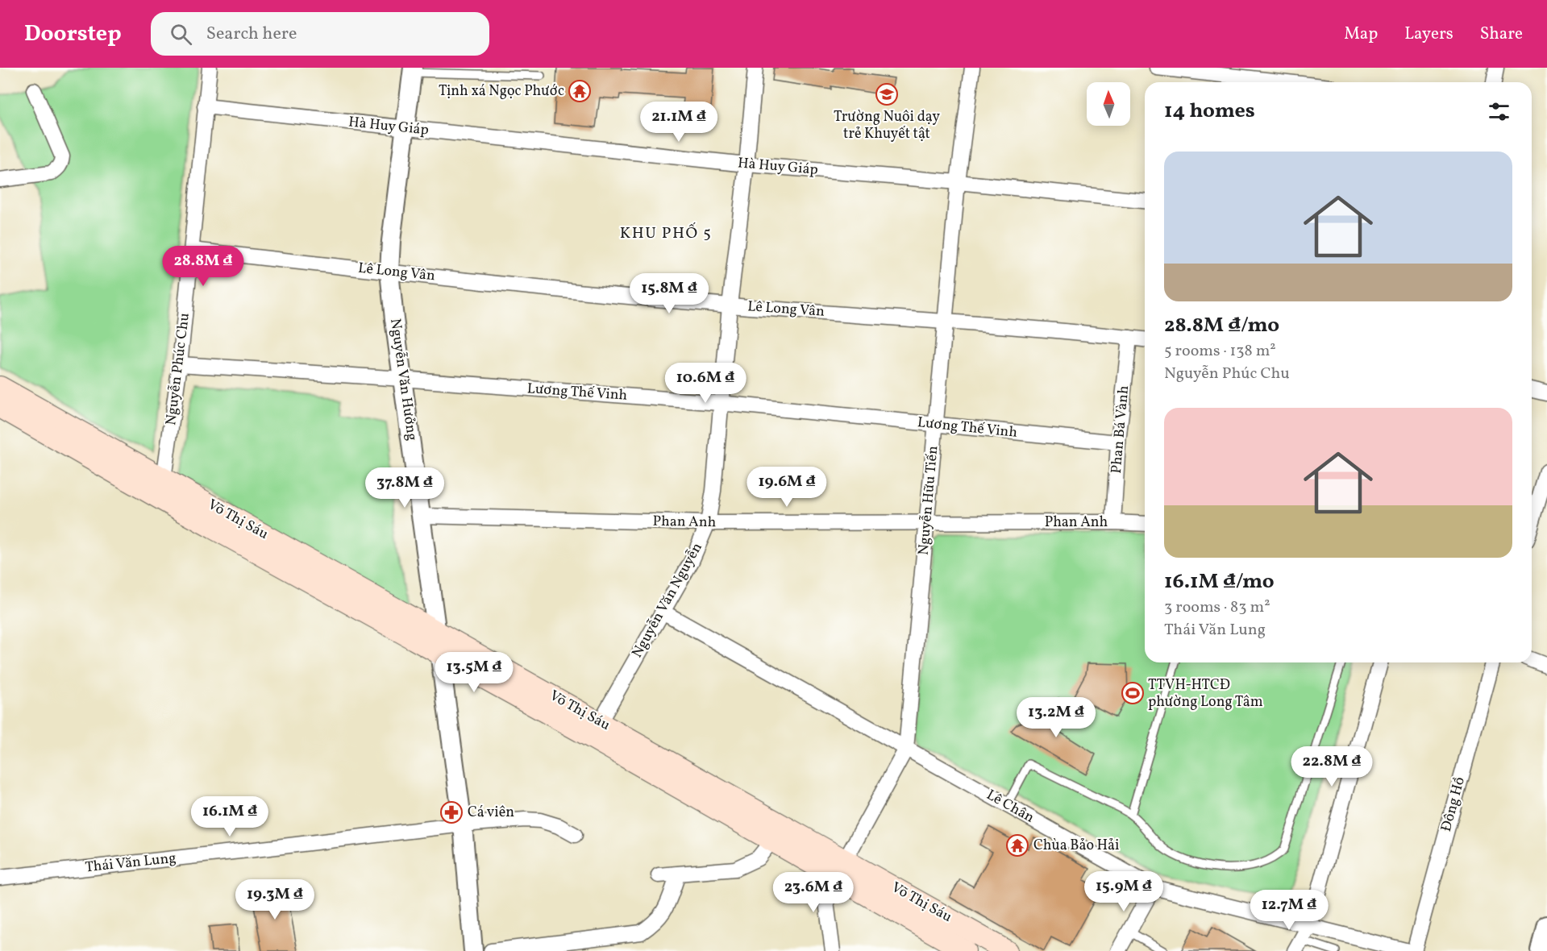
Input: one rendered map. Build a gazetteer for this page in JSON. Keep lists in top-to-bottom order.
{
  "streets": {
    "main road": ["Võ Thị Sáu"],
    "street": [
      "Hà Huy Giáp",
      "Lê Long Vân",
      "Nguyễn Phúc Chu",
      "Nguyễn Văn Hưởng",
      "Lương Thế Vinh",
      "Phan Bá Vành",
      "Nguyễn Hữu Tiến",
      "Phan Anh",
      "Nguyễn Văn Nguyễn",
      "Đông Hồ",
      "Lê Chân",
      "Thái Văn Lung"
    ]
  },
  "crossings": [
    ["Hà Huy Giáp", "Nguyễn Phúc Chu"],
    ["Hà Huy Giáp", "Nguyễn Văn Hưởng"],
    ["Hà Huy Giáp", "Nguyễn Hữu Tiến"],
    ["Hà Huy Giáp", "Nguyễn Văn Nguyễn"],
    ["Lê Long Vân", "Nguyễn Phúc Chu"],
    ["Lê Long Vân", "Nguyễn Văn Hưởng"],
    ["Lê Long Vân", "Phan Bá Vành"],
    ["Lê Long Vân", "Nguyễn Hữu Tiến"],
    ["Lê Long Vân", "Nguyễn Văn Nguyễn"],
    ["Nguyễn Phúc Chu", "Lương Thế Vinh"],
    ["Nguyễn Phúc Chu", "Võ Thị Sáu"],
    ["Nguyễn Văn Hưởng", "Lương Thế Vinh"],
    ["Nguyễn Văn Hưởng", "Võ Thị Sáu"],
    ["Nguyễn Văn Hưởng", "Phan Anh"],
    ["Nguyễn Văn Hưởng", "Thái Văn Lung"],
    ["Lương Thế Vinh", "Phan Bá Vành"],
    ["Lương Thế Vinh", "Nguyễn Hữu Tiến"],
    ["Lương Thế Vinh", "Nguyễn Văn Nguyễn"],
    ["Phan Bá Vành", "Phan Anh"],
    ["Nguyễn Hữu Tiến", "Võ Thị Sáu"],
    ["Nguyễn Hữu Tiến", "Phan Anh"],
    ["Nguyễn Hữu Tiến", "Lê Chân"],
    ["Võ Thị Sáu", "Nguyễn Văn Nguyễn"],
    ["Phan Anh", "Nguyễn Văn Nguyễn"],
    ["Nguyễn Văn Nguyễn", "Lê Chân"]
  ],
  "districts": ["KHU PHỐ 5"],
  "places": {
    "temple": ["Tịnh xá Ngọc Phước", "Chùa Bảo Hải"],
    "school or university": ["Trường Nuôi dạy trẻ Khuyết tật"],
    "sports": ["TTVH-HTCĐ phường Long Tâm"],
    "pharmacy": ["Cá viên"]
  },
  "north": "top",
  "page": {
    "header": "Doorstep",
    "search": "Search here",
    "nav": ["Map", "Layers", "Share"],
    "heading": "14 homes",
    "price": [
      "21.1M ₫",
      "28.8M ₫",
      "15.8M ₫",
      "10.6M ₫",
      "19.6M ₫",
      "37.8M ₫",
      "13.5M ₫",
      "13.2M ₫",
      "22.8M ₫",
      "16.1M ₫",
      "15.9M ₫",
      "23.6M ₫",
      "19.3M ₫",
      "12.7M ₫"
    ],
    "list": [
      {
        "name": "28.8M ₫/mo",
        "note": "5 rooms · 138 m² · Nguyễn Phúc Chu"
      },
      {
        "name": "16.1M ₫/mo",
        "note": "3 rooms · 83 m² · Thái Văn Lung"
      }
    ]
  }
}
